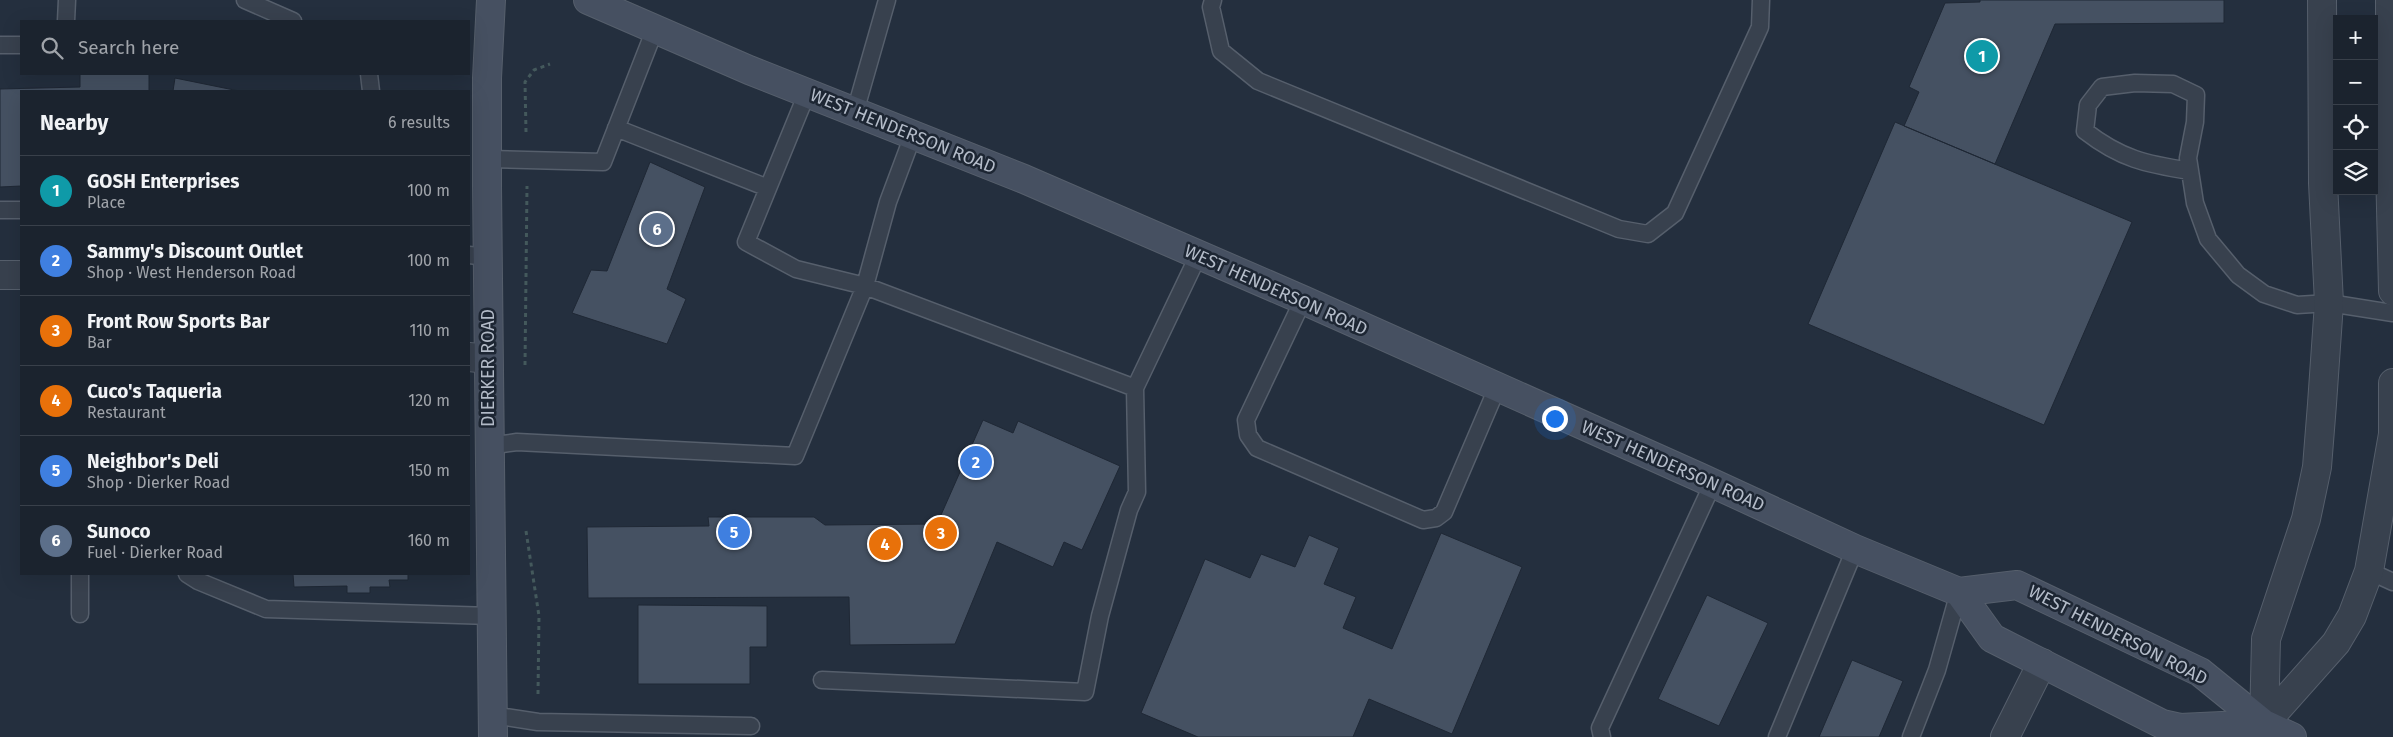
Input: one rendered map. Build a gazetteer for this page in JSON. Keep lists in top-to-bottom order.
{
  "streets": {
    "main road": ["WEST HENDERSON ROAD", "DIERKER ROAD"]
  },
  "page": {
    "map_buttons": ["+", "−"],
    "search": "Search here",
    "pins": [
      "1",
      "6",
      "2",
      "5",
      "3",
      "4"
    ],
    "heading": ["Nearby", "6 results"],
    "list": [
      {
        "mark": "1",
        "name": "GOSH Enterprises",
        "note": "Place",
        "value": "100 m"
      },
      {
        "mark": "2",
        "name": "Sammy's Discount Outlet",
        "note": "Shop · West Henderson Road",
        "value": "100 m"
      },
      {
        "mark": "3",
        "name": "Front Row Sports Bar",
        "note": "Bar",
        "value": "110 m"
      },
      {
        "mark": "4",
        "name": "Cuco's Taqueria",
        "note": "Restaurant",
        "value": "120 m"
      },
      {
        "mark": "5",
        "name": "Neighbor's Deli",
        "note": "Shop · Dierker Road",
        "value": "150 m"
      },
      {
        "mark": "6",
        "name": "Sunoco",
        "note": "Fuel · Dierker Road",
        "value": "160 m"
      }
    ]
  }
}
